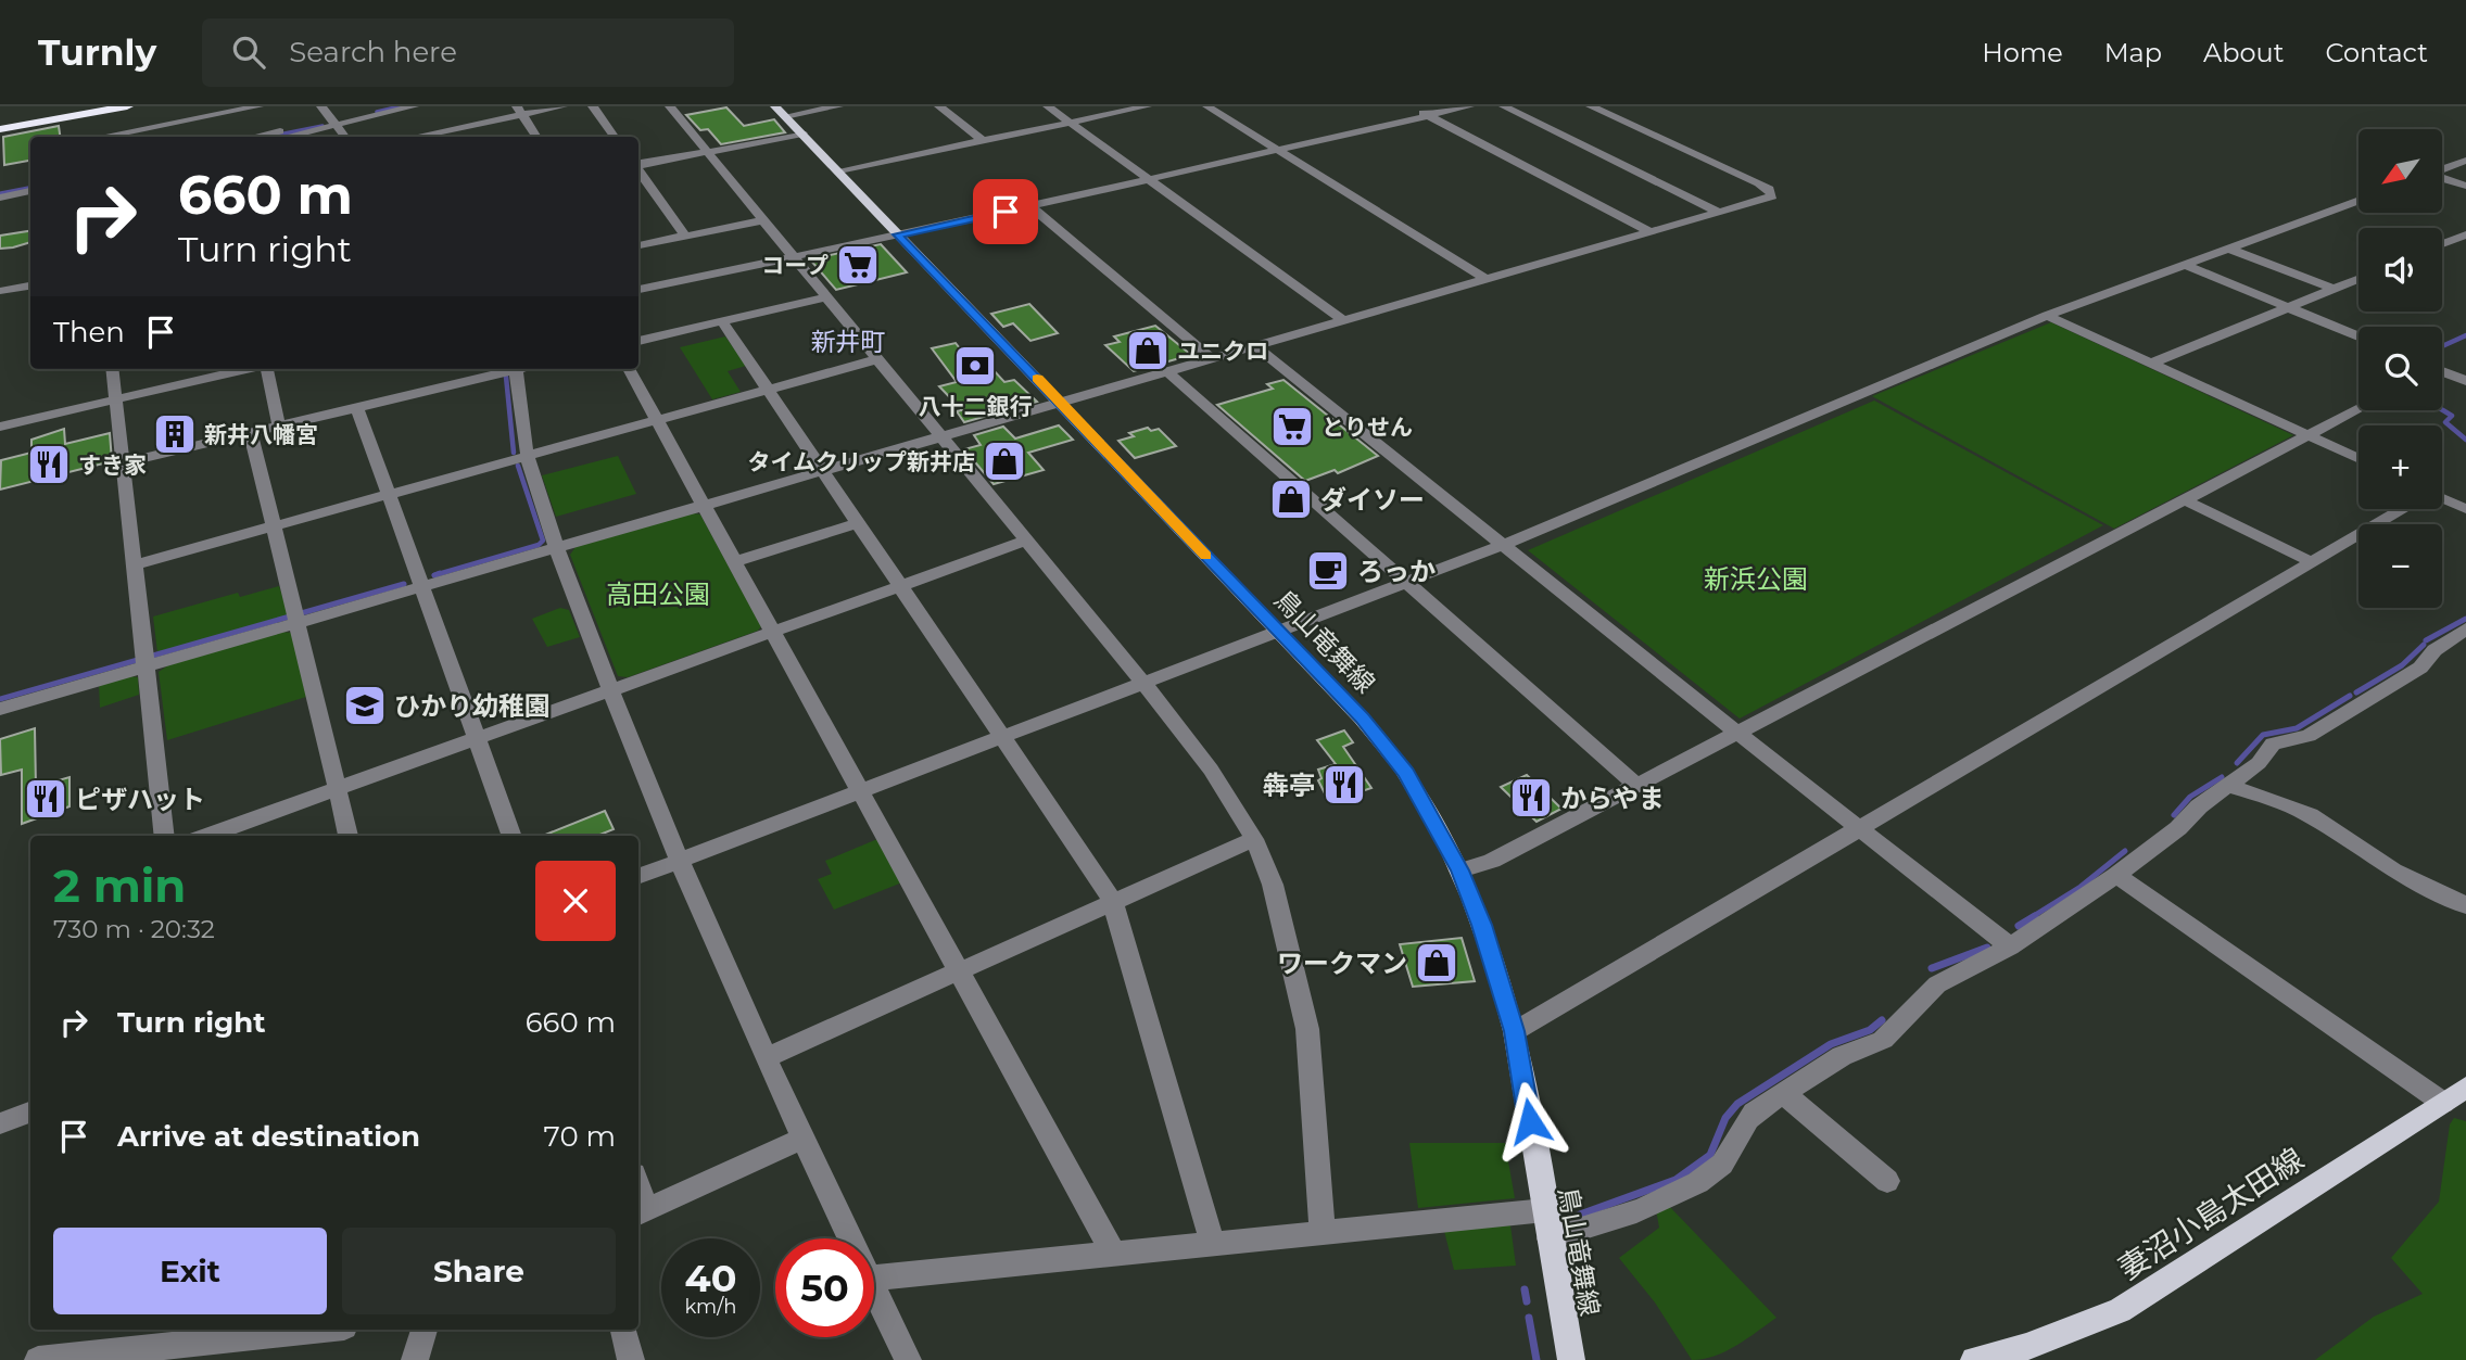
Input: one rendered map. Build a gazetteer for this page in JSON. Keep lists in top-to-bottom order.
{
  "streets": {
    "main road": ["鳥山竜舞線", "妻沼小島太田線"]
  },
  "districts": ["新井町"],
  "parks": ["新浜公園", "高田公園"],
  "places": {
    "supermarket": ["コープ", "とりせん"],
    "shop": [
      "ユニクロ",
      "タイムクリップ新井店",
      "ダイソー",
      "ワークマン"
    ],
    "bank": ["八十二銀行"],
    "building": ["新井八幡宮"],
    "restaurant": [
      "すき家",
      "犇亭",
      "からやま",
      "ピザハット"
    ],
    "cafe": ["ろっか"],
    "school or university": ["ひかり幼稚園"]
  },
  "north": "bottom left",
  "page": {
    "header": "Turnly",
    "search": "Search here",
    "nav": [
      "Home",
      "Map",
      "About",
      "Contact"
    ],
    "map_buttons": ["+", "−"],
    "turn": ["660 m", "Turn right"],
    "then": "Then",
    "heading": ["2 min", "730 m · 20:32"],
    "list": [
      {
        "name": "Turn right",
        "value": "660 m"
      },
      {
        "name": "Arrive at destination",
        "value": "70 m"
      }
    ],
    "buttons": ["Exit", "Share"],
    "speed": "40 km/h",
    "limit": "50"
  }
}
